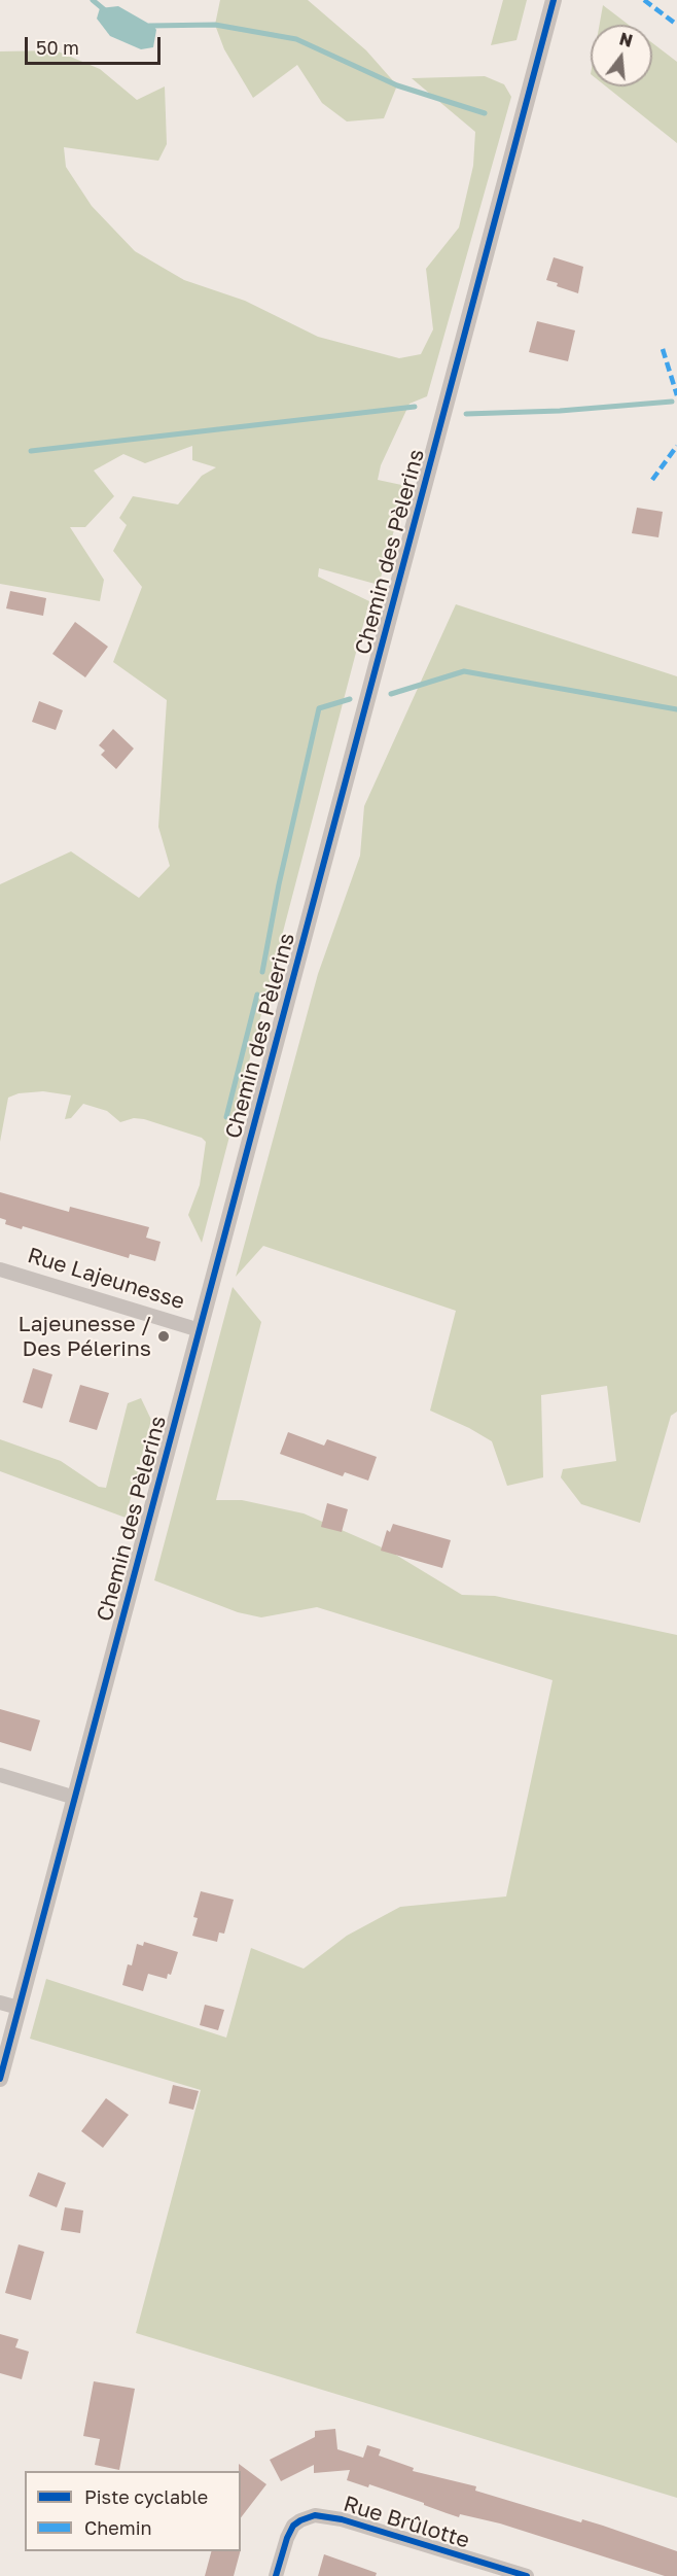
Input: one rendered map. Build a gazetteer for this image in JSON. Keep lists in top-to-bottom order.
{
  "streets": {
    "street": ["Chemin des Pèlerins", "Rue Lajeunesse", "Rue Brûlotte"]
  },
  "crossings": [
    ["Chemin des Pèlerins", "Rue Lajeunesse"]
  ],
  "places": ["Lajeunesse / Des Pélerins"],
  "legend": ["Piste cyclable", "Chemin"],
  "scale_bar": "50 m",
  "north": "top"
}
